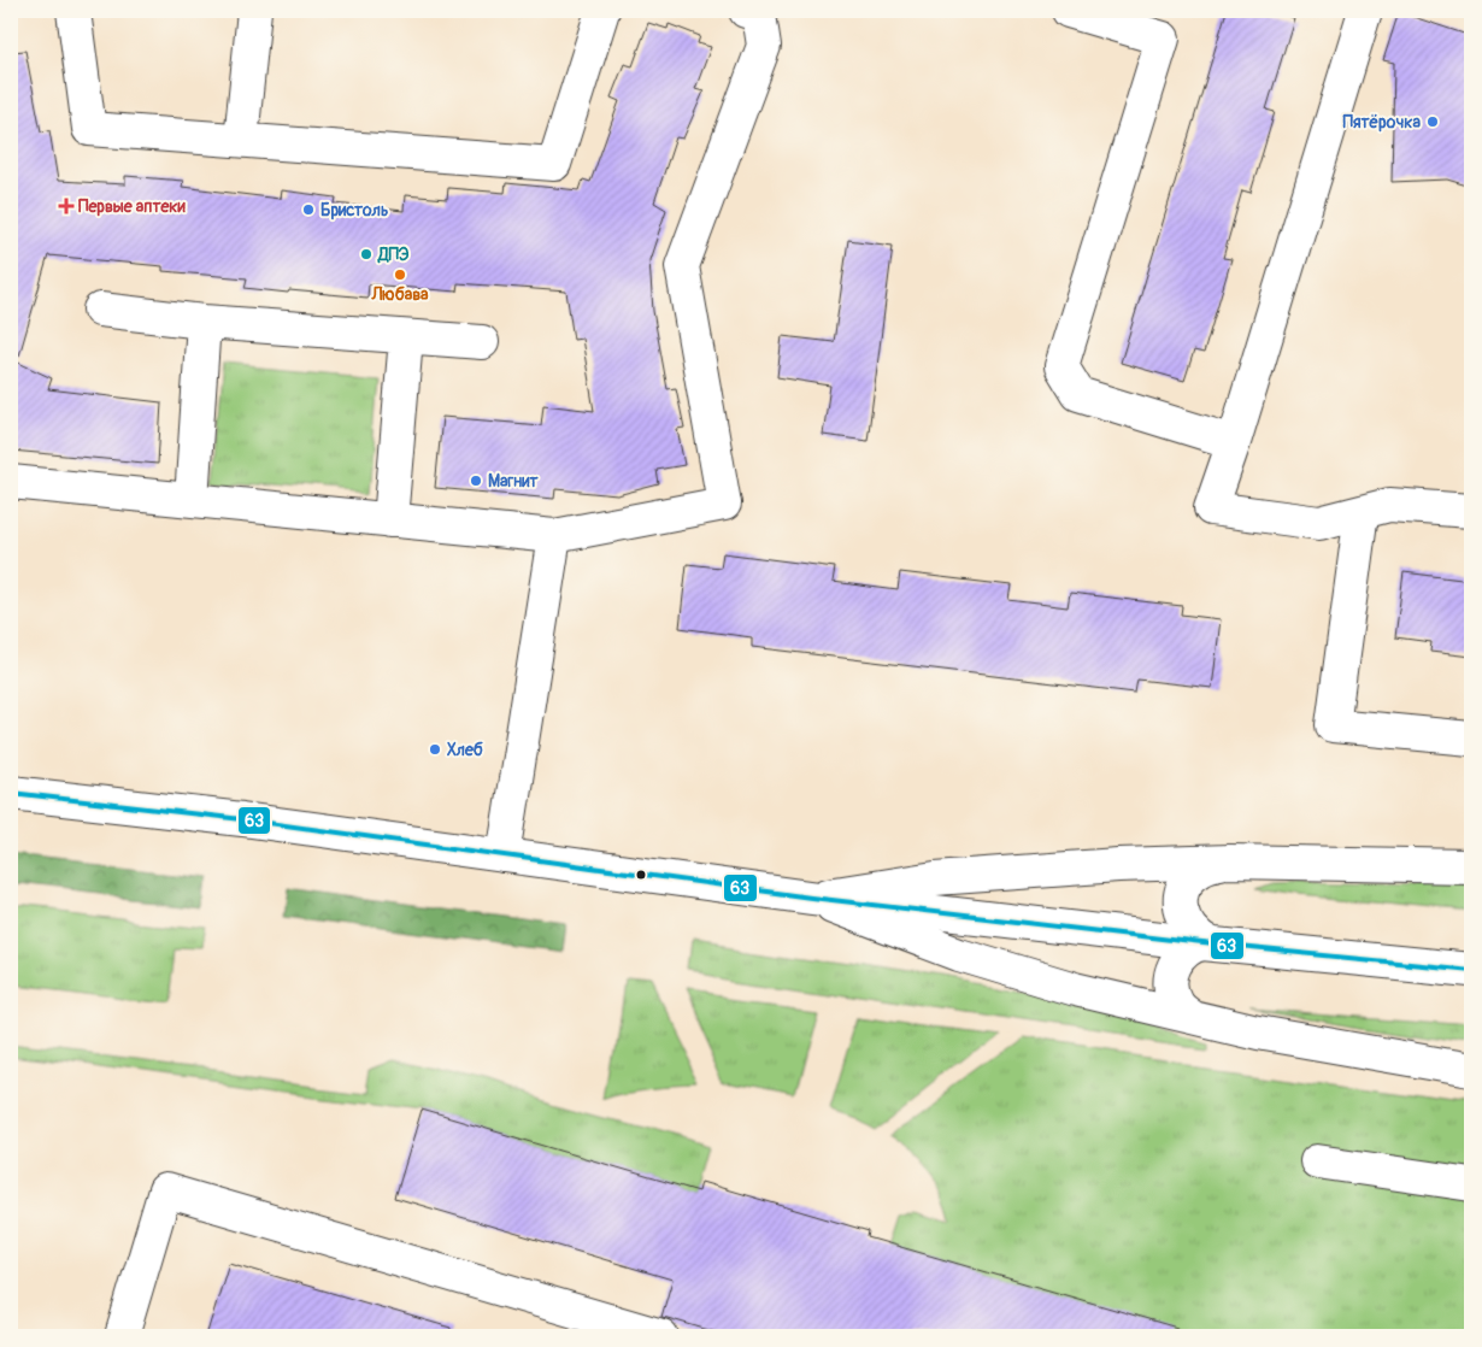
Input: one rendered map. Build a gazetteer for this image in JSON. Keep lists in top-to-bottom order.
{
  "places": {
    "other": [
      "Пятёрочка",
      "Бристоль",
      "ДПЭ",
      "Любава",
      "Магнит",
      "Хлеб"
    ],
    "health": ["Первые аптеки"]
  },
  "lines": ["transit line 63"]
}
